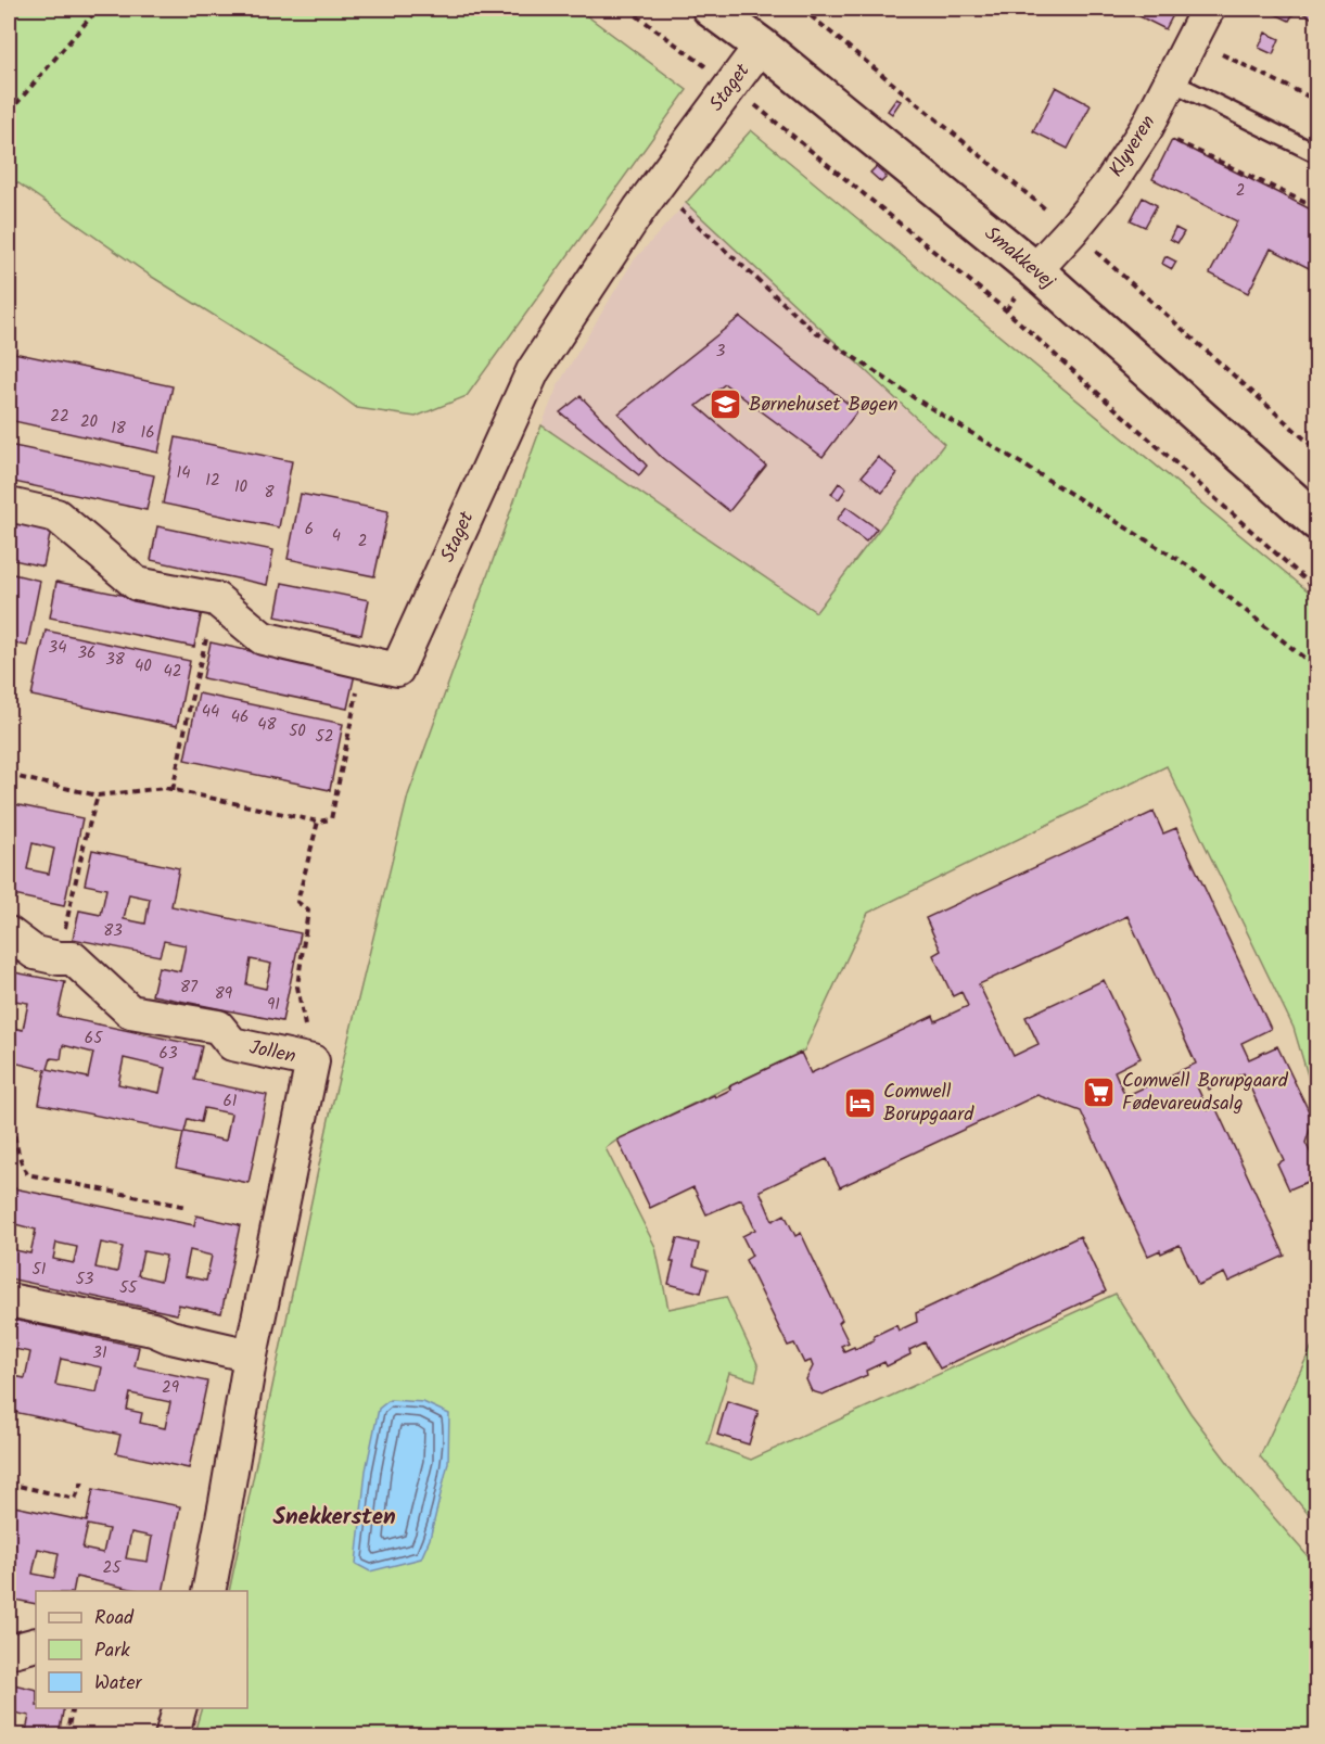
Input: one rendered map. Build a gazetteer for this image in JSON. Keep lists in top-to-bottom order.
{
  "streets": {
    "street": [
      "Staget",
      "Klyveren",
      "Smakkevej",
      "Jollen"
    ]
  },
  "crossings": [
    ["Staget", "Smakkevej"],
    ["Klyveren", "Smakkevej"]
  ],
  "districts": ["Snekkersten"],
  "places": {
    "school or university": ["Børnehuset Bøgen"],
    "supermarket": ["Comwell Borupgaard Fødevareudsalg"],
    "hotel": ["Comwell Borupgaard"]
  },
  "house_numbers": [
    "2",
    "3",
    "22",
    "20",
    "18",
    "16",
    "14",
    "12",
    "10",
    "8",
    "6",
    "4",
    "2",
    "34",
    "36",
    "38",
    "40",
    "42",
    "44",
    "46",
    "48",
    "50",
    "52",
    "83",
    "87",
    "89",
    "91",
    "65",
    "63",
    "61",
    "51",
    "53",
    "55",
    "31",
    "29",
    "25"
  ],
  "legend": ["Road", "Park", "Water"]
}
